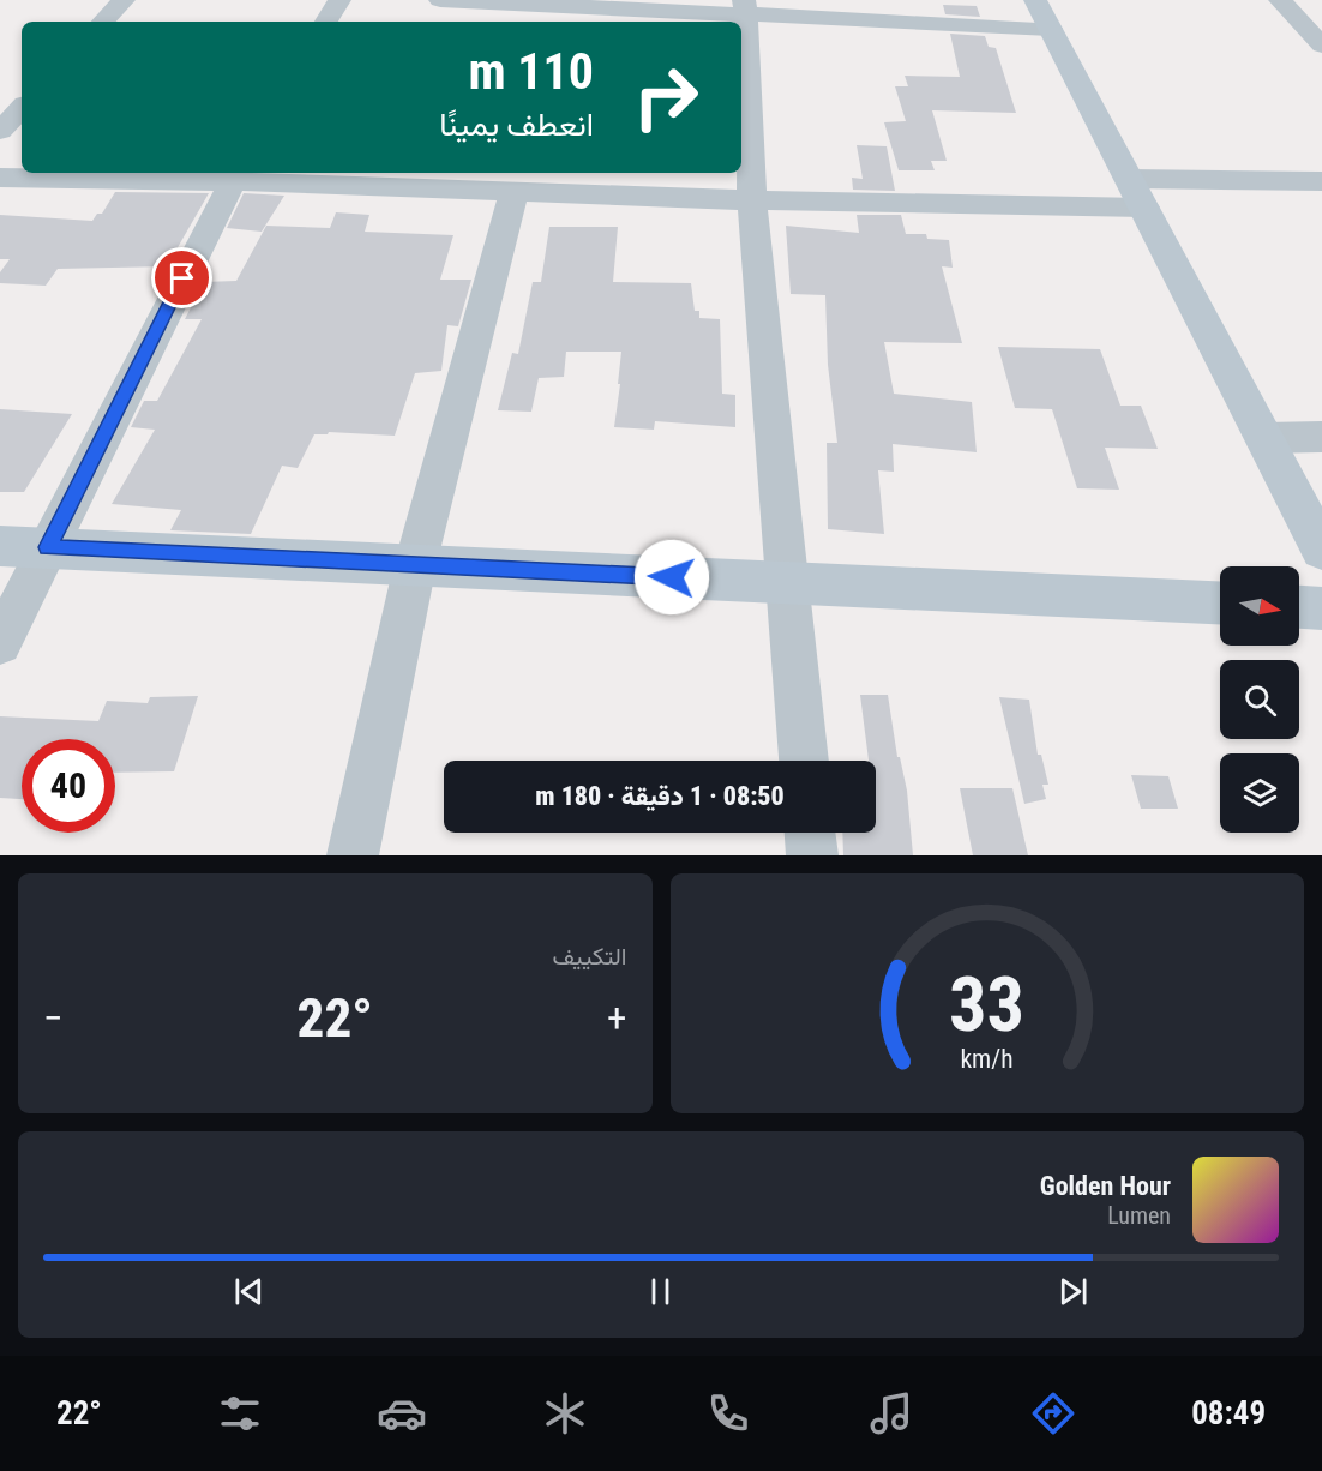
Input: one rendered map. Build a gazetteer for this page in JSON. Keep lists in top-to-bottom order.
{
  "north": "right",
  "page": {
    "turn": ["110 m", "انعطف يمينًا"],
    "limit": "40",
    "trip": "08:50 · 1 دقيقة · 180 m",
    "tile": "التكييف",
    "heat": ["−", "22°", "+"],
    "song": ["Golden Hour", "Lumen"],
    "tabs": ["08:49", "22°"],
    "gauge": ["33", "km/h"]
  }
}
